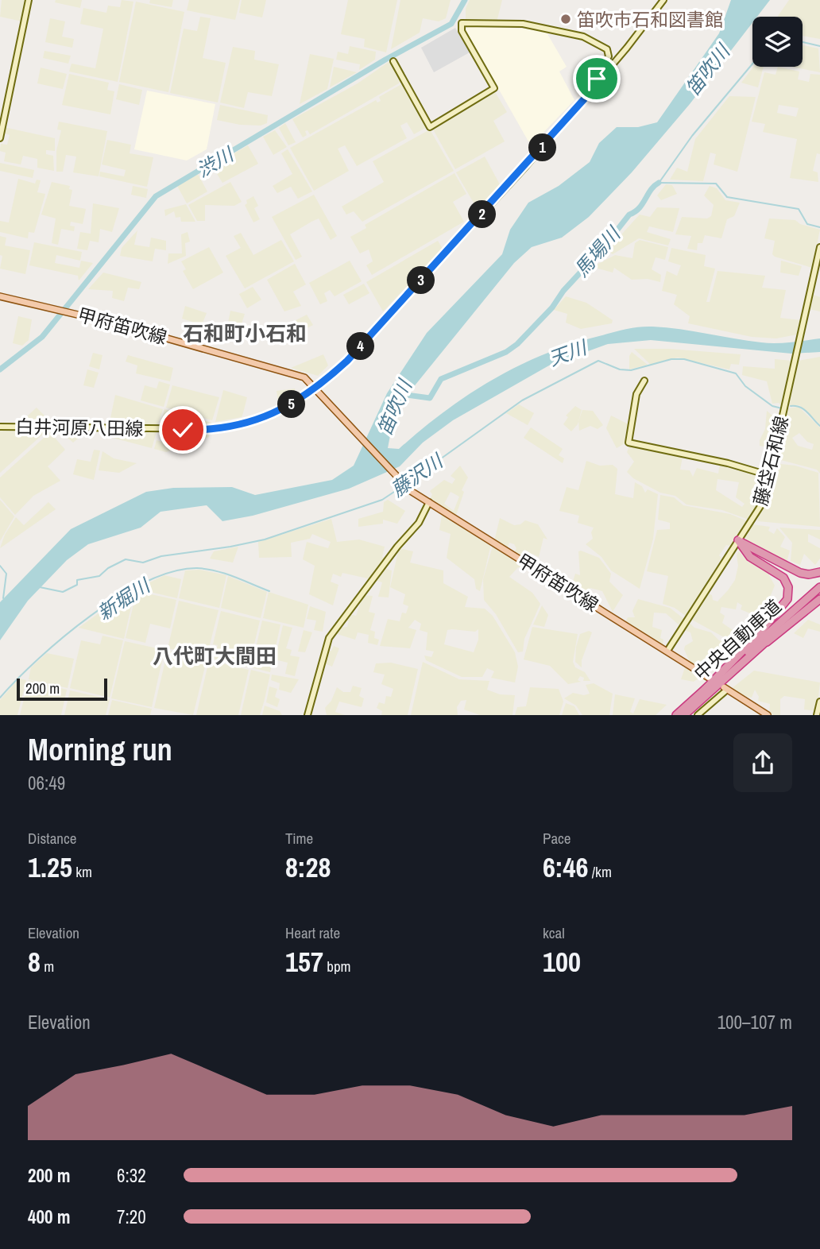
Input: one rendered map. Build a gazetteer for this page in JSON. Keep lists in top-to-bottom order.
{
  "streets": {
    "highway": ["中央自動車道"],
    "main road": ["甲府笛吹線", "白井河原八田線", "藤垈石和線"]
  },
  "crossings": [
    ["甲府笛吹線", "白井河原八田線"],
    ["甲府笛吹線", "藤垈石和線"]
  ],
  "districts": ["石和町小石和", "八代町大間田"],
  "water": [
    "笛吹川",
    "渋川",
    "馬場川",
    "天川",
    "藤沢川",
    "新堀川"
  ],
  "places": ["笛吹市石和図書館"],
  "scale_bar": "200 m",
  "page": {
    "pins": [
      "1",
      "2",
      "3",
      "4",
      "5"
    ],
    "scale": "200 m",
    "heading": ["Morning run", "06:49"],
    "stats": [
      ["Distance", "1.25 km"],
      ["Time", "8:28"],
      ["Pace", "6:46 /km"],
      ["Elevation", "8 m"],
      ["Heart rate", "157 bpm"],
      ["kcal", "100"]
    ],
    "chart": ["Elevation", "100–107 m"],
    "list": [
      {
        "name": "200 m",
        "note": "6:32"
      },
      {
        "name": "400 m",
        "note": "7:20"
      }
    ]
  }
}
